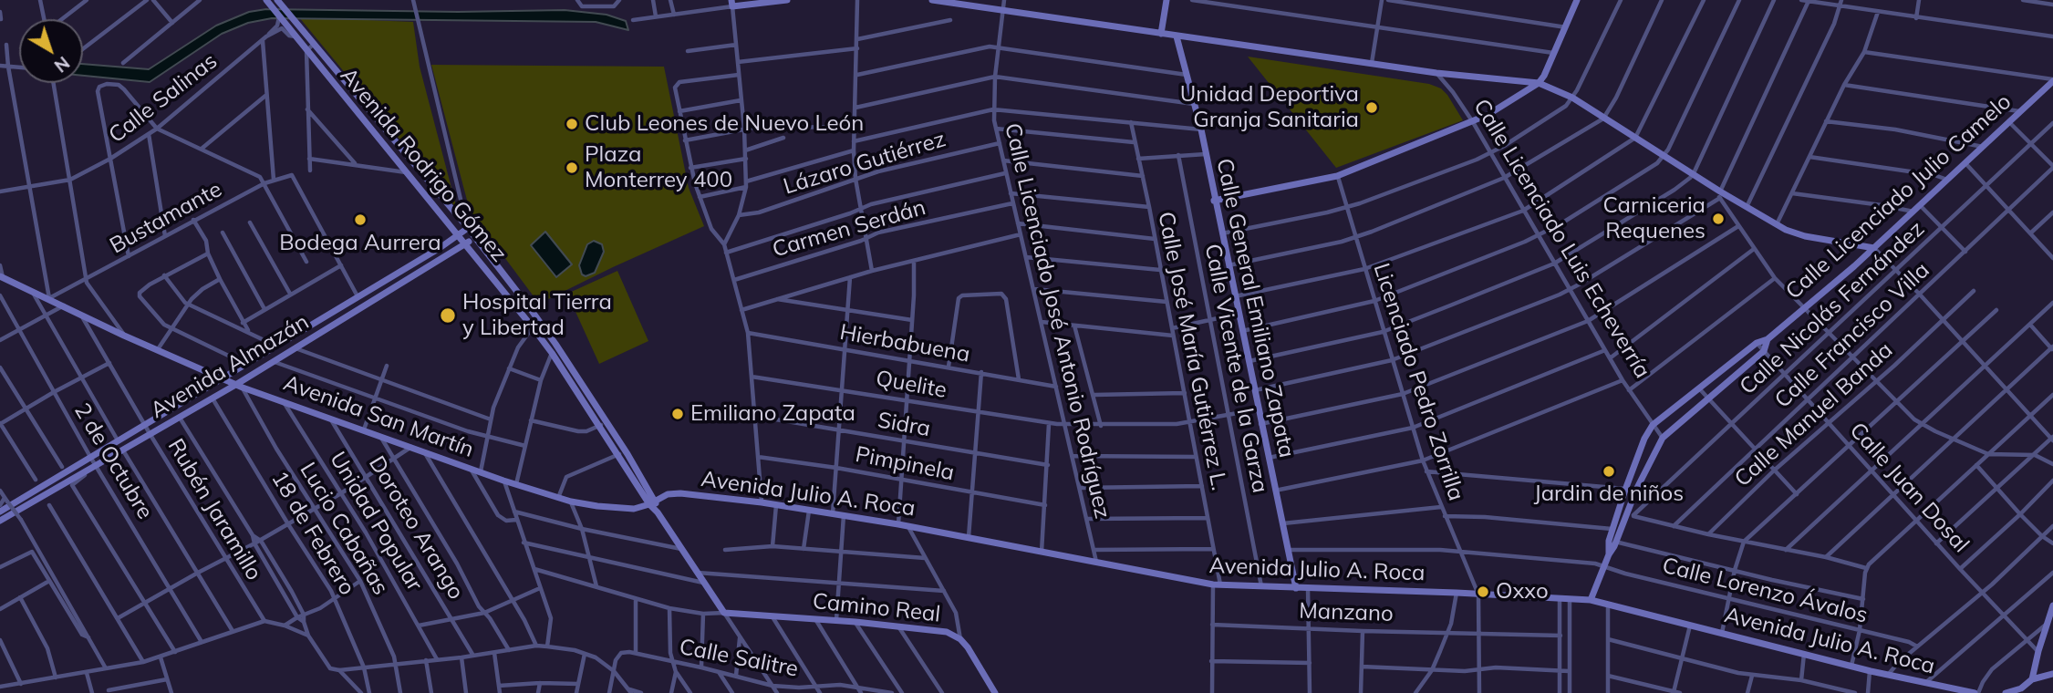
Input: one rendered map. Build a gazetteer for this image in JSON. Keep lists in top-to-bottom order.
{
  "streets": {
    "street": [
      "Calle Salinas",
      "Lázaro Gutiérrez",
      "Avenida Rodrigo Gómez",
      "Calle Licenciado Julio Camelo",
      "Bustamante",
      "Carmen Serdán",
      "Calle Licenciado Luis Echeverría",
      "Calle General Emiliano Zapata",
      "Calle Nicolás Fernández",
      "Calle Licenciado José Antonio Rodríguez",
      "Calle Francisco Villa",
      "Hierbabuena",
      "Calle José María Gutiérrez L.",
      "Avenida Almazán",
      "Calle Vicente de la Garza",
      "Licenciado Pedro Zorrilla",
      "Quelite",
      "Calle Manuel Banda",
      "Avenida San Martín",
      "Sidra",
      "2 de Octubre",
      "Pimpinela",
      "Calle Juan Dosal",
      "Avenida Julio A. Roca",
      "Rubén Jaramillo",
      "Unidad Popular",
      "Doroteo Arango",
      "Lucio Cabañas",
      "18 de Febrero",
      "Calle Lorenzo Ávalos",
      "Camino Real",
      "Manzano",
      "Calle Salitre"
    ]
  },
  "crossings": [
    ["Calle Salinas", "Avenida Rodrigo Gómez"],
    ["Lázaro Gutiérrez", "Calle Licenciado José Antonio Rodríguez"],
    ["Avenida Rodrigo Gómez", "Avenida Almazán"],
    ["Avenida Rodrigo Gómez", "Avenida San Martín"],
    ["Avenida Rodrigo Gómez", "Avenida Julio A. Roca"],
    ["Avenida Rodrigo Gómez", "Camino Real"],
    ["Avenida Rodrigo Gómez", "Calle Salitre"],
    ["Calle Licenciado Julio Camelo", "Calle Licenciado Luis Echeverría"],
    ["Calle Licenciado Julio Camelo", "Calle Juan Dosal"],
    ["Bustamante", "Avenida San Martín"],
    ["Carmen Serdán", "Calle Licenciado José Antonio Rodríguez"],
    ["Calle General Emiliano Zapata", "Quelite"],
    ["Calle General Emiliano Zapata", "Avenida Julio A. Roca"],
    ["Calle General Emiliano Zapata", "Calle Lorenzo Ávalos"],
    ["Calle Nicolás Fernández", "Calle Juan Dosal"],
    ["Calle Licenciado José Antonio Rodríguez", "Hierbabuena"],
    ["Calle Licenciado José Antonio Rodríguez", "Quelite"],
    ["Calle Licenciado José Antonio Rodríguez", "Avenida Julio A. Roca"],
    ["Calle Francisco Villa", "Calle Juan Dosal"],
    ["Calle José María Gutiérrez L.", "Quelite"],
    ["Calle José María Gutiérrez L.", "Avenida Julio A. Roca"],
    ["Calle José María Gutiérrez L.", "Manzano"],
    ["Avenida Almazán", "Avenida San Martín"],
    ["Avenida Almazán", "2 de Octubre"],
    ["Avenida Almazán", "Rubén Jaramillo"],
    ["Avenida Almazán", "Lucio Cabañas"],
    ["Avenida Almazán", "18 de Febrero"],
    ["Calle Vicente de la Garza", "Quelite"],
    ["Calle Vicente de la Garza", "Avenida Julio A. Roca"],
    ["Licenciado Pedro Zorrilla", "Avenida Julio A. Roca"],
    ["Licenciado Pedro Zorrilla", "Calle Lorenzo Ávalos"],
    ["Calle Manuel Banda", "Calle Juan Dosal"],
    ["Avenida San Martín", "Avenida Julio A. Roca"],
    ["Avenida San Martín", "Rubén Jaramillo"],
    ["Avenida San Martín", "Unidad Popular"],
    ["Avenida San Martín", "Doroteo Arango"],
    ["Avenida San Martín", "Lucio Cabañas"]
  ],
  "places": [
    "Unidad Deportiva Granja Sanitaria",
    "Club Leones de Nuevo León",
    "Plaza Monterrey 400",
    "Carniceria Requenes",
    "Bodega Aurrera",
    "Hospital Tierra y Libertad",
    "Emiliano Zapata",
    "Jardin de niños",
    "Oxxo"
  ],
  "north": "bottom right"
}
